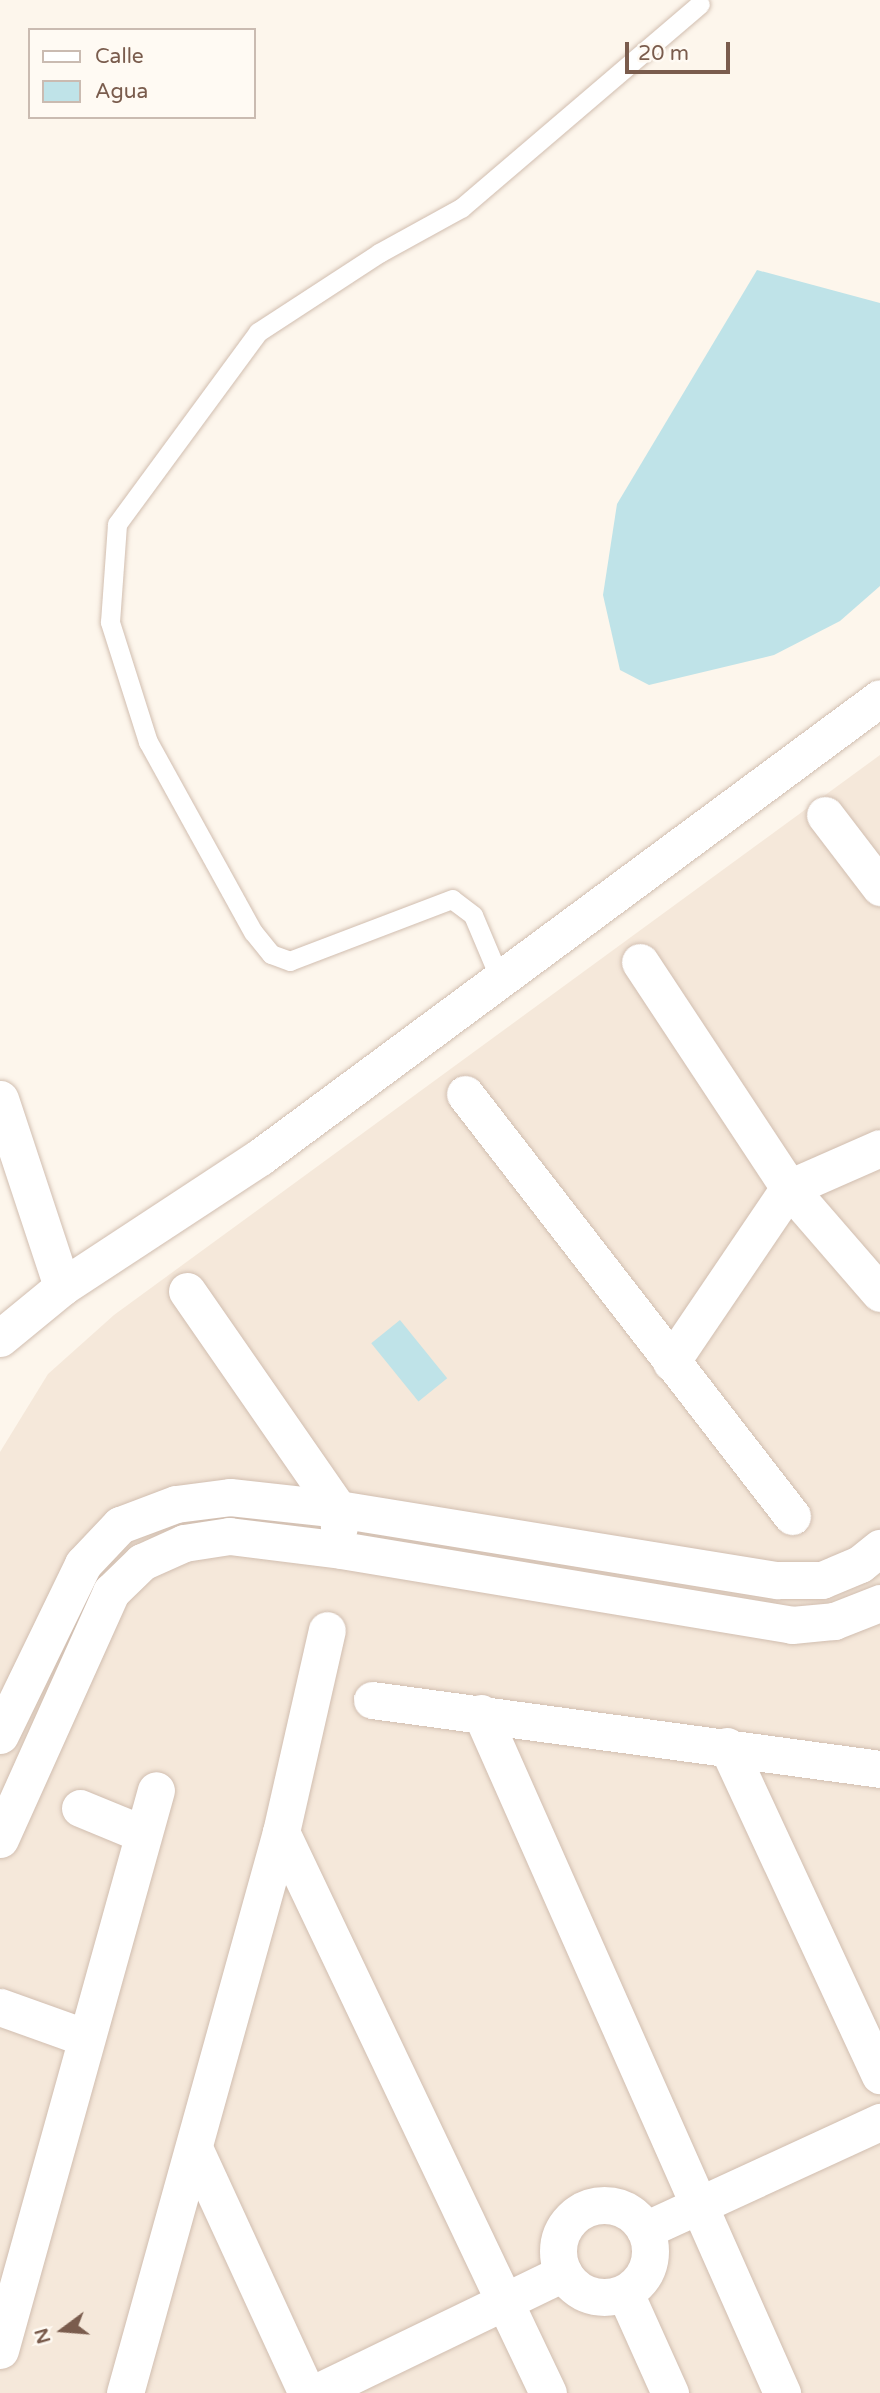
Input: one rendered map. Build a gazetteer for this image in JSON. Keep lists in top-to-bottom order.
{
  "legend": ["Calle", "Agua"],
  "scale_bar": "20 m",
  "north": "left"
}
